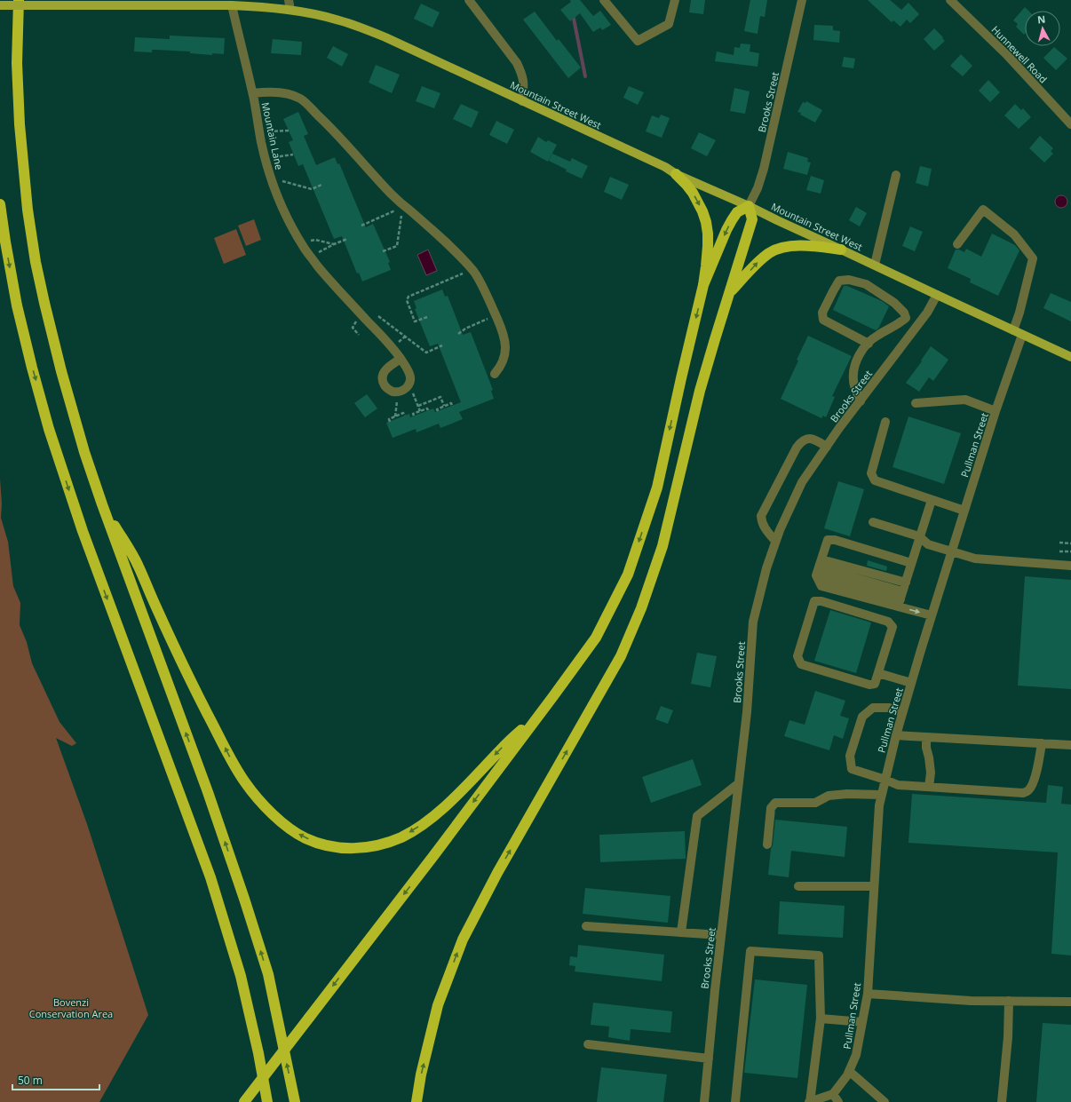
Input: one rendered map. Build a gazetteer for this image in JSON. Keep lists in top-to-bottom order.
{
  "streets": {
    "main road": ["Mountain Street West"],
    "street": [
      "Hunnewell Road",
      "Brooks Street",
      "Mountain Lane",
      "Pullman Street"
    ]
  },
  "crossings": [
    ["Brooks Street", "Mountain Street West"],
    ["Mountain Street West", "Mountain Lane"],
    ["Mountain Street West", "Pullman Street"]
  ],
  "parks": ["Bovenzi Conservation Area"],
  "scale_bar": "50 m",
  "north": "top"
}
